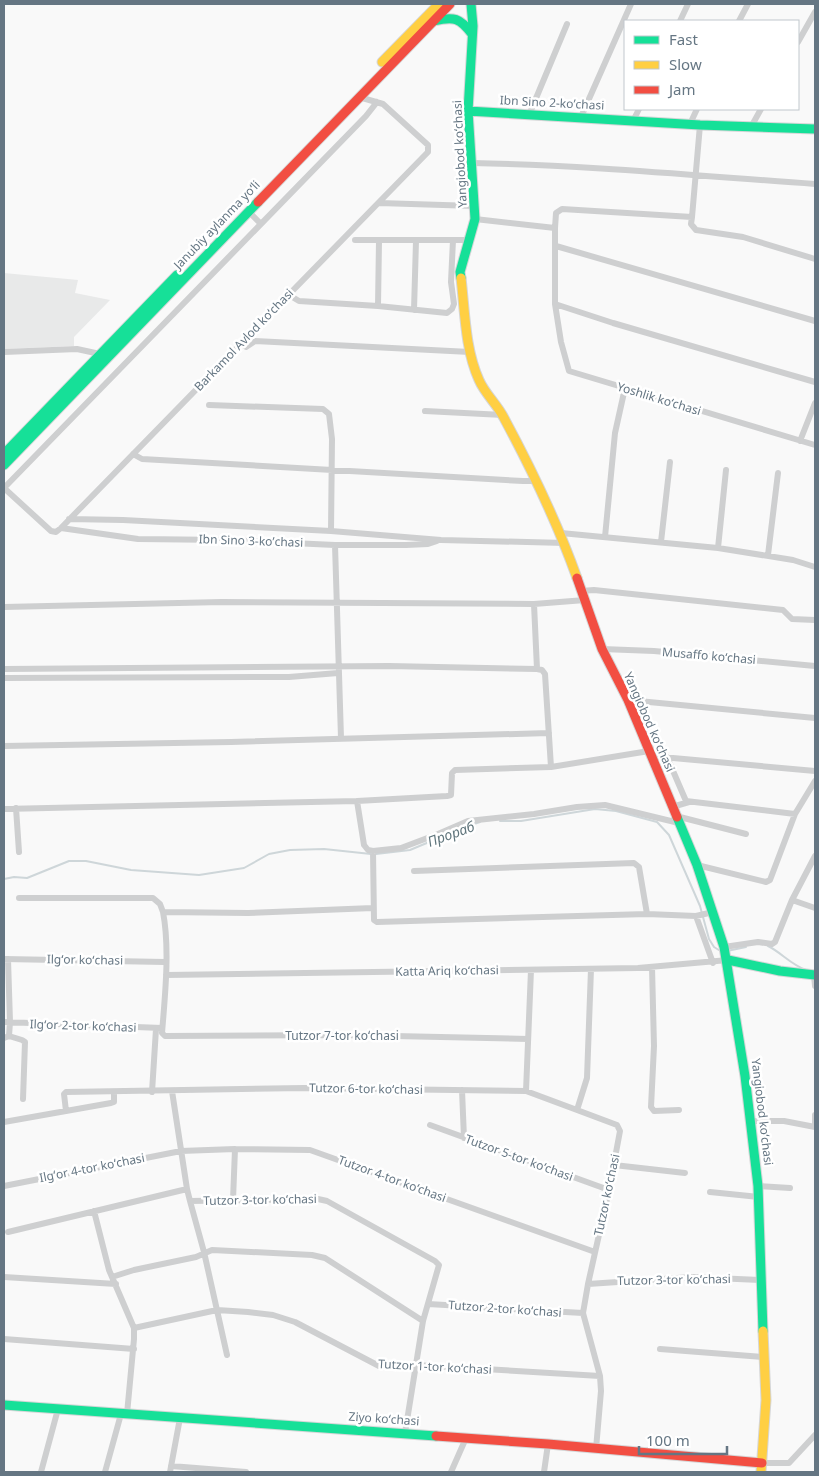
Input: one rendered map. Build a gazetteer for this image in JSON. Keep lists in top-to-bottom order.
{
  "streets": {
    "main road": [
      "Ibn Sino 2-koʼchasi",
      "Yangiobod koʻchasi",
      "Janubiy aylanma yoʻli",
      "Ziyo koʻchasi"
    ],
    "street": [
      "Barkamol Avlod koʻchasi",
      "Yoshlik koʻchasi",
      "Ibn Sino 3-koʼchasi",
      "Musaffo koʻchasi",
      "Ilgʻor koʻchasi",
      "Katta Ariq koʻchasi",
      "Ilgʻor 2-tor koʻchasi",
      "Tutzor 7-tor koʻchasi",
      "Tutzor 6-tor koʻchasi",
      "Tutzor 5-tor koʻchasi",
      "Ilgʻor 4-tor koʻchasi",
      "Tutzor 4-tor koʻchasi",
      "Tutzor koʻchasi",
      "Tutzor 3-tor koʻchasi",
      "Tutzor 2-tor koʻchasi",
      "Tutzor 1-tor koʻchasi"
    ]
  },
  "crossings": [
    ["Ibn Sino 2-koʼchasi", "Yangiobod koʻchasi"],
    ["Yangiobod koʻchasi", "Ibn Sino 3-koʼchasi"],
    ["Yangiobod koʻchasi", "Musaffo koʻchasi"],
    ["Yangiobod koʻchasi", "Katta Ariq koʻchasi"],
    ["Yangiobod koʻchasi", "Tutzor 3-tor koʻchasi"],
    ["Yangiobod koʻchasi", "Ziyo koʻchasi"],
    ["Janubiy aylanma yoʻli", "Barkamol Avlod koʻchasi"],
    ["Barkamol Avlod koʻchasi", "Ibn Sino 3-koʼchasi"],
    ["Ilgʻor 2-tor koʻchasi", "Tutzor 7-tor koʻchasi"],
    ["Tutzor 6-tor koʻchasi", "Tutzor koʻchasi"],
    ["Tutzor 5-tor koʻchasi", "Tutzor koʻchasi"],
    ["Ilgʻor 4-tor koʻchasi", "Tutzor 4-tor koʻchasi"],
    ["Tutzor 4-tor koʻchasi", "Tutzor koʻchasi"],
    ["Tutzor koʻchasi", "Tutzor 3-tor koʻchasi"],
    ["Tutzor koʻchasi", "Tutzor 2-tor koʻchasi"],
    ["Tutzor koʻchasi", "Tutzor 1-tor koʻchasi"],
    ["Tutzor koʻchasi", "Ziyo koʻchasi"],
    ["Tutzor 3-tor koʻchasi", "Tutzor 2-tor koʻchasi"]
  ],
  "water": ["Прораб"],
  "legend": ["Fast", "Slow", "Jam"],
  "scale_bar": "100 m"
}
